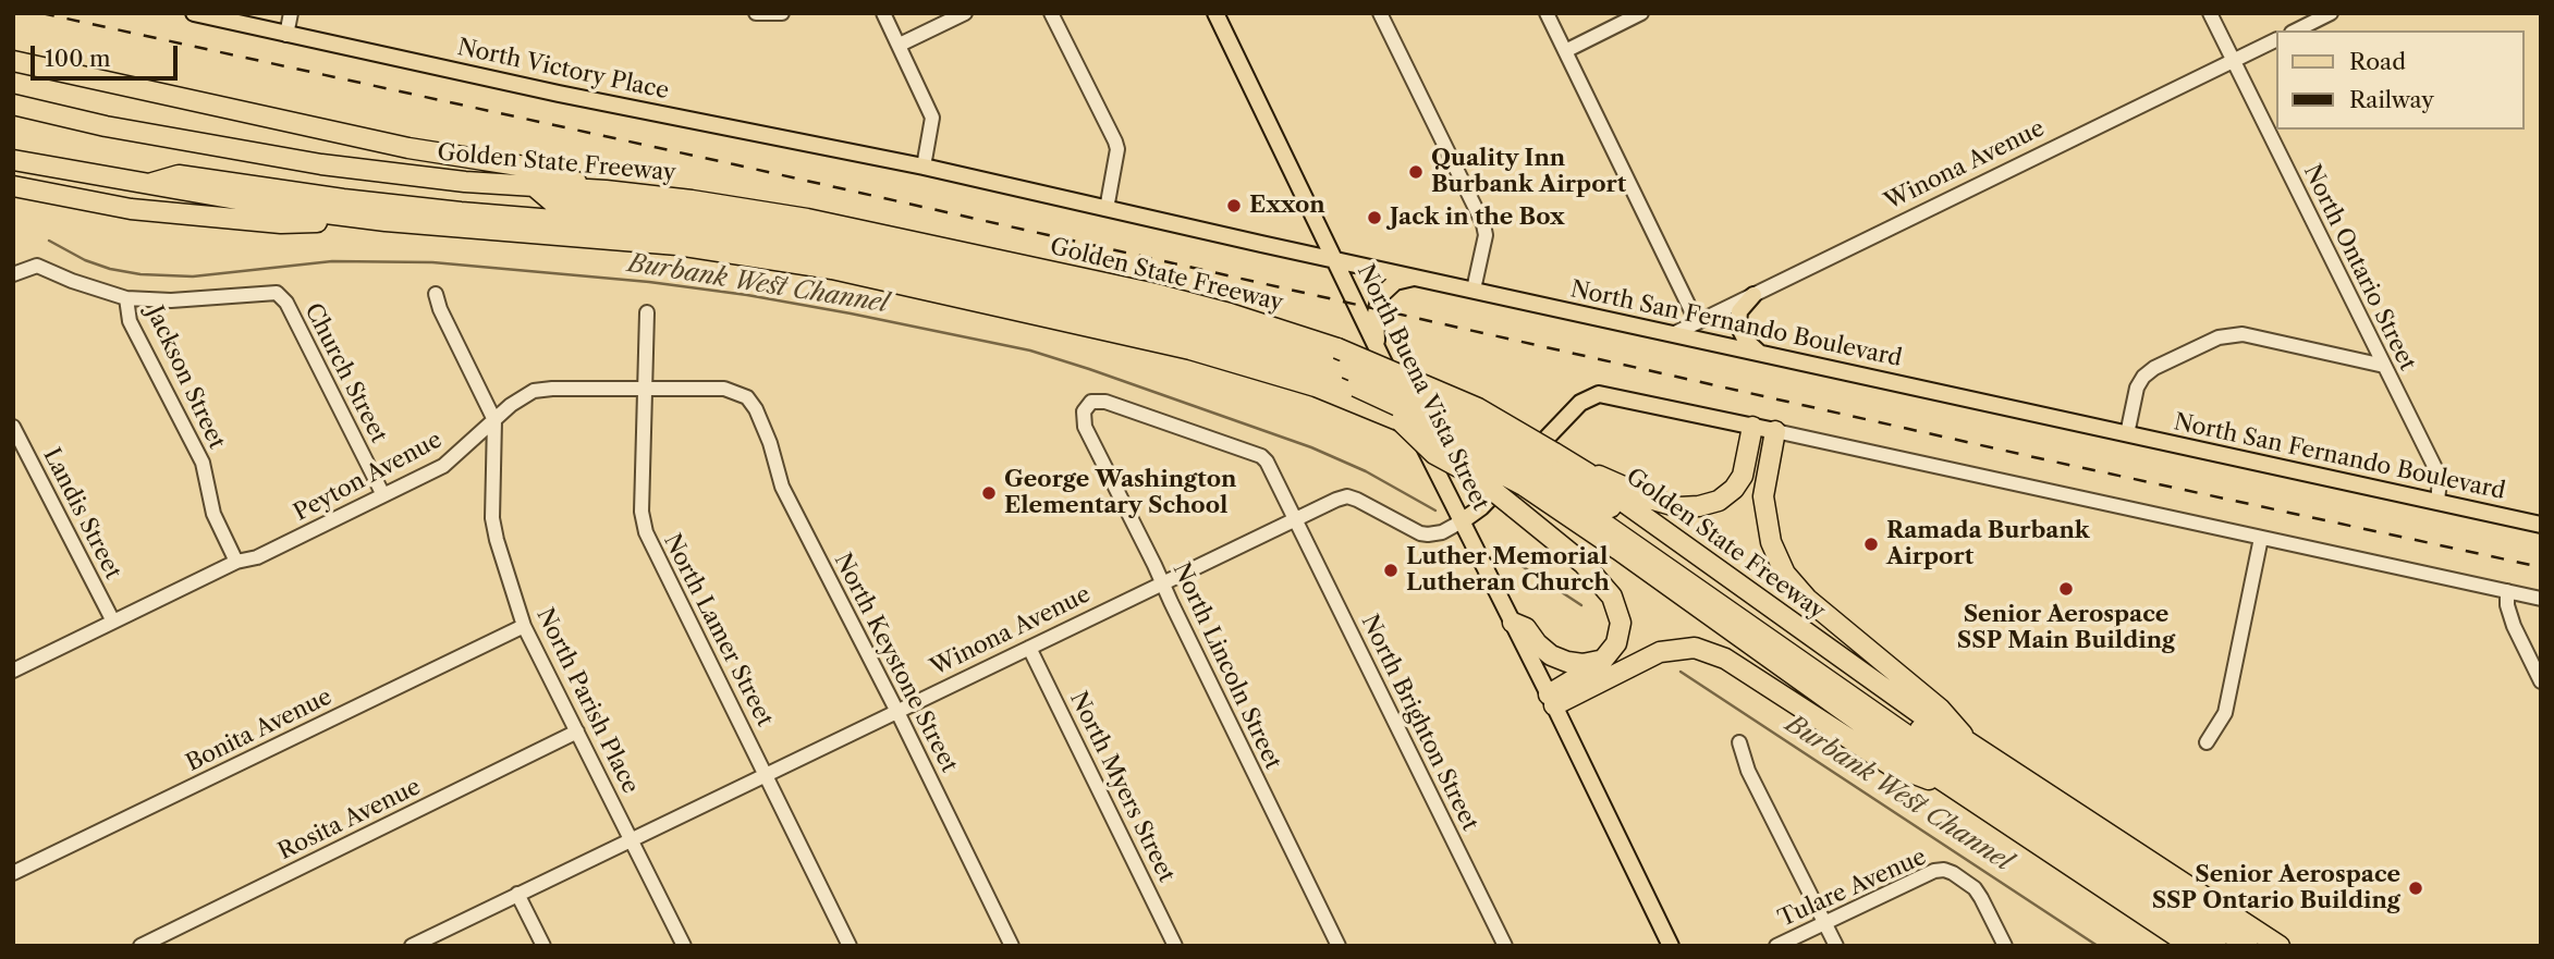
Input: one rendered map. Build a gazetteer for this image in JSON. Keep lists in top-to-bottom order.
{
  "streets": {
    "highway": ["Golden State Freeway"],
    "main road": [
      "North Victory Place",
      "Winona Avenue",
      "North San Fernando Boulevard",
      "North Buena Vista Street"
    ],
    "street": [
      "North Ontario Street",
      "Church Street",
      "Jackson Street",
      "Peyton Avenue",
      "Landis Street",
      "North Lamer Street",
      "North Keystone Street",
      "North Lincoln Street",
      "North Parish Place",
      "North Brighton Street",
      "Bonita Avenue",
      "North Myers Street",
      "Rosita Avenue",
      "Tulare Avenue"
    ]
  },
  "crossings": [
    ["North Victory Place", "North San Fernando Boulevard"],
    ["Winona Avenue", "North Ontario Street"],
    ["Winona Avenue", "North San Fernando Boulevard"],
    ["Winona Avenue", "North Buena Vista Street"],
    ["Winona Avenue", "North Lamer Street"],
    ["Winona Avenue", "North Keystone Street"],
    ["Winona Avenue", "North Lincoln Street"],
    ["Winona Avenue", "North Parish Place"],
    ["Winona Avenue", "North Brighton Street"],
    ["Winona Avenue", "North Myers Street"],
    ["North Ontario Street", "North San Fernando Boulevard"],
    ["North San Fernando Boulevard", "North Buena Vista Street"],
    ["Church Street", "Jackson Street"],
    ["Church Street", "Peyton Avenue"],
    ["Jackson Street", "Peyton Avenue"],
    ["Peyton Avenue", "Landis Street"],
    ["Peyton Avenue", "North Lamer Street"],
    ["Peyton Avenue", "North Keystone Street"],
    ["Peyton Avenue", "North Parish Place"],
    ["North Lincoln Street", "North Brighton Street"],
    ["North Parish Place", "Bonita Avenue"],
    ["North Parish Place", "Rosita Avenue"]
  ],
  "water": ["Burbank West Channel"],
  "places": [
    "Quality Inn Burbank Airport",
    "Exxon",
    "Jack in the Box",
    "George Washington Elementary School",
    "Ramada Burbank Airport",
    "Luther Memorial Lutheran Church",
    "Senior Aerospace SSP Main Building",
    "Senior Aerospace SSP Ontario Building"
  ],
  "legend": ["Road", "Railway"],
  "scale_bar": "100 m"
}
